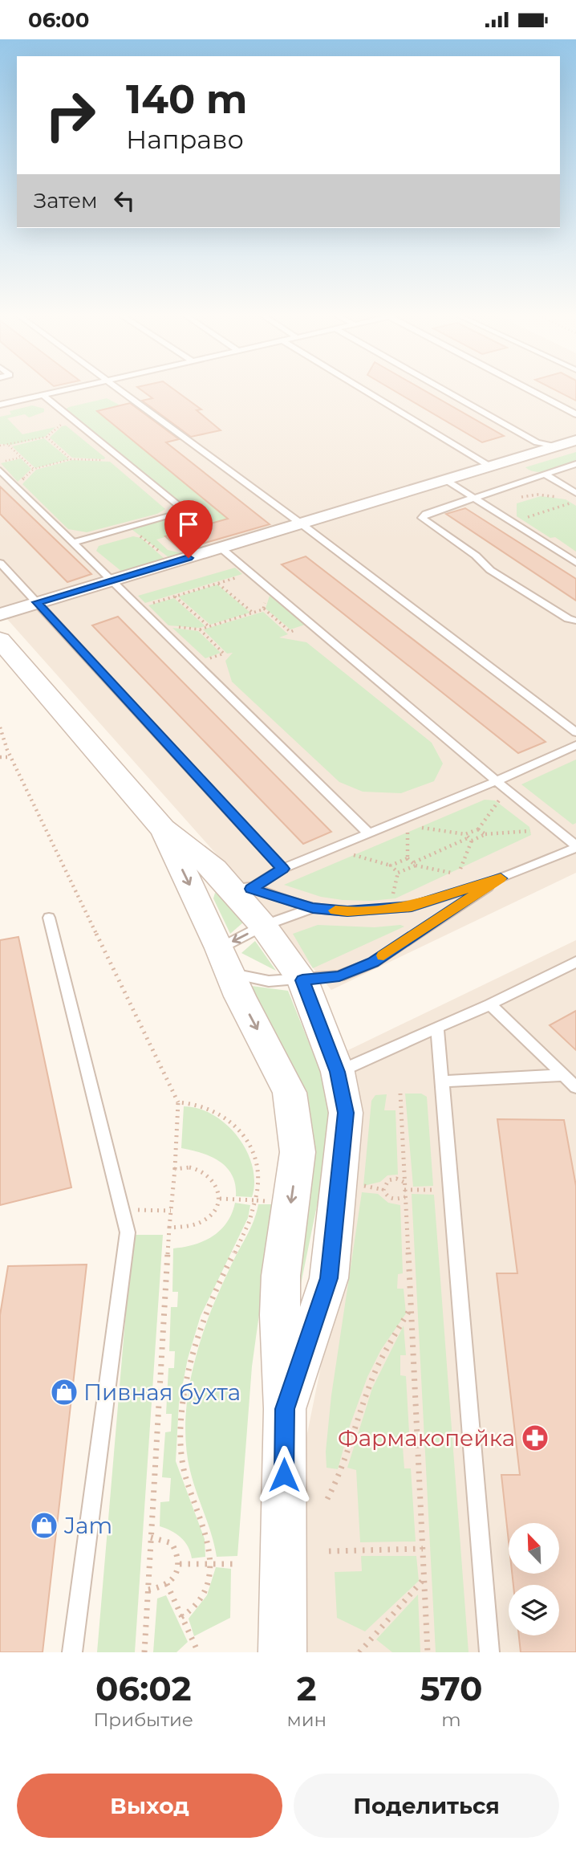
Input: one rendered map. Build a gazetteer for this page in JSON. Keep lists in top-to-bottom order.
{
  "places": {
    "shop": ["Пивная бухта", "Jam"],
    "pharmacy": ["Фармакопейка"]
  },
  "north": "top left",
  "page": {
    "status": "06:00",
    "turn": ["140 m", "Направо"],
    "then": "Затем",
    "eta": [
      "06:02",
      "Прибытие",
      "2",
      "мин",
      "570",
      "m"
    ],
    "buttons": ["Выход", "Поделиться"]
  }
}
